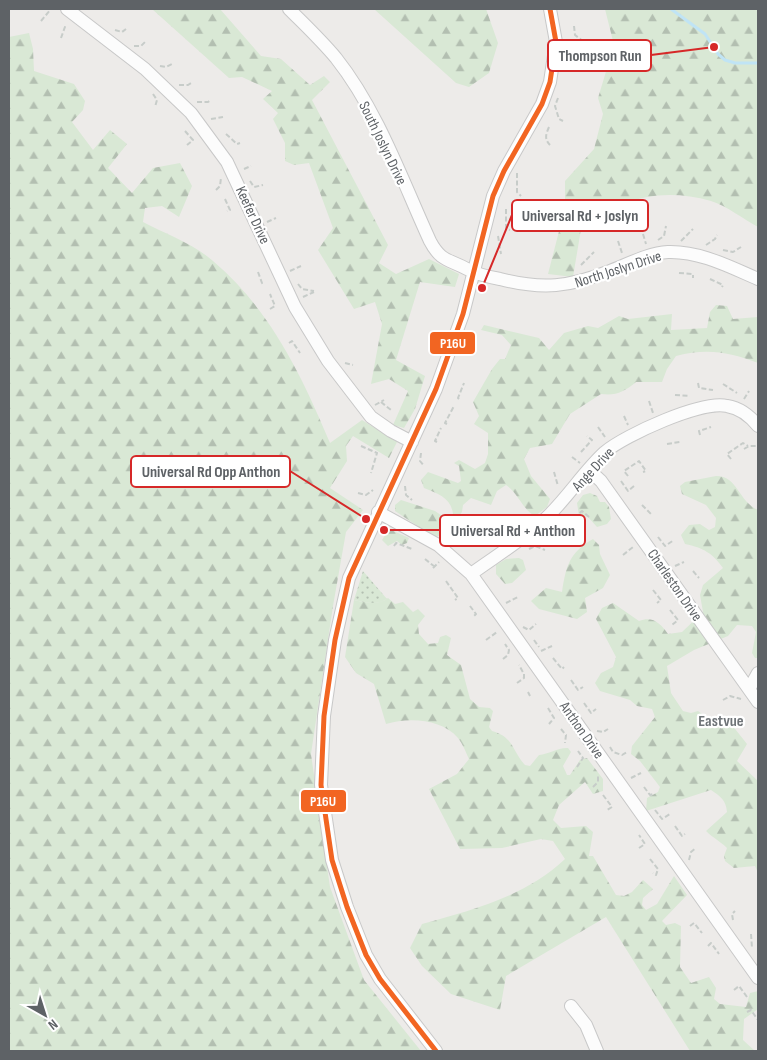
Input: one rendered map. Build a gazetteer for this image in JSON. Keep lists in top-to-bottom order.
{
  "streets": {
    "street": [
      "South Joslyn Drive",
      "Keefer Drive",
      "North Joslyn Drive",
      "Ange Drive",
      "Charleston Drive",
      "Anthon Drive"
    ]
  },
  "crossings": [
    ["South Joslyn Drive", "North Joslyn Drive"],
    ["Ange Drive", "Charleston Drive"],
    ["Ange Drive", "Anthon Drive"]
  ],
  "districts": ["Eastvue"],
  "places": [
    "Thompson Run",
    "Universal Rd + Joslyn",
    "Universal Rd Opp Anthon",
    "Universal Rd + Anthon"
  ],
  "lines": ["transit line P16U"],
  "north": "bottom right"
}
